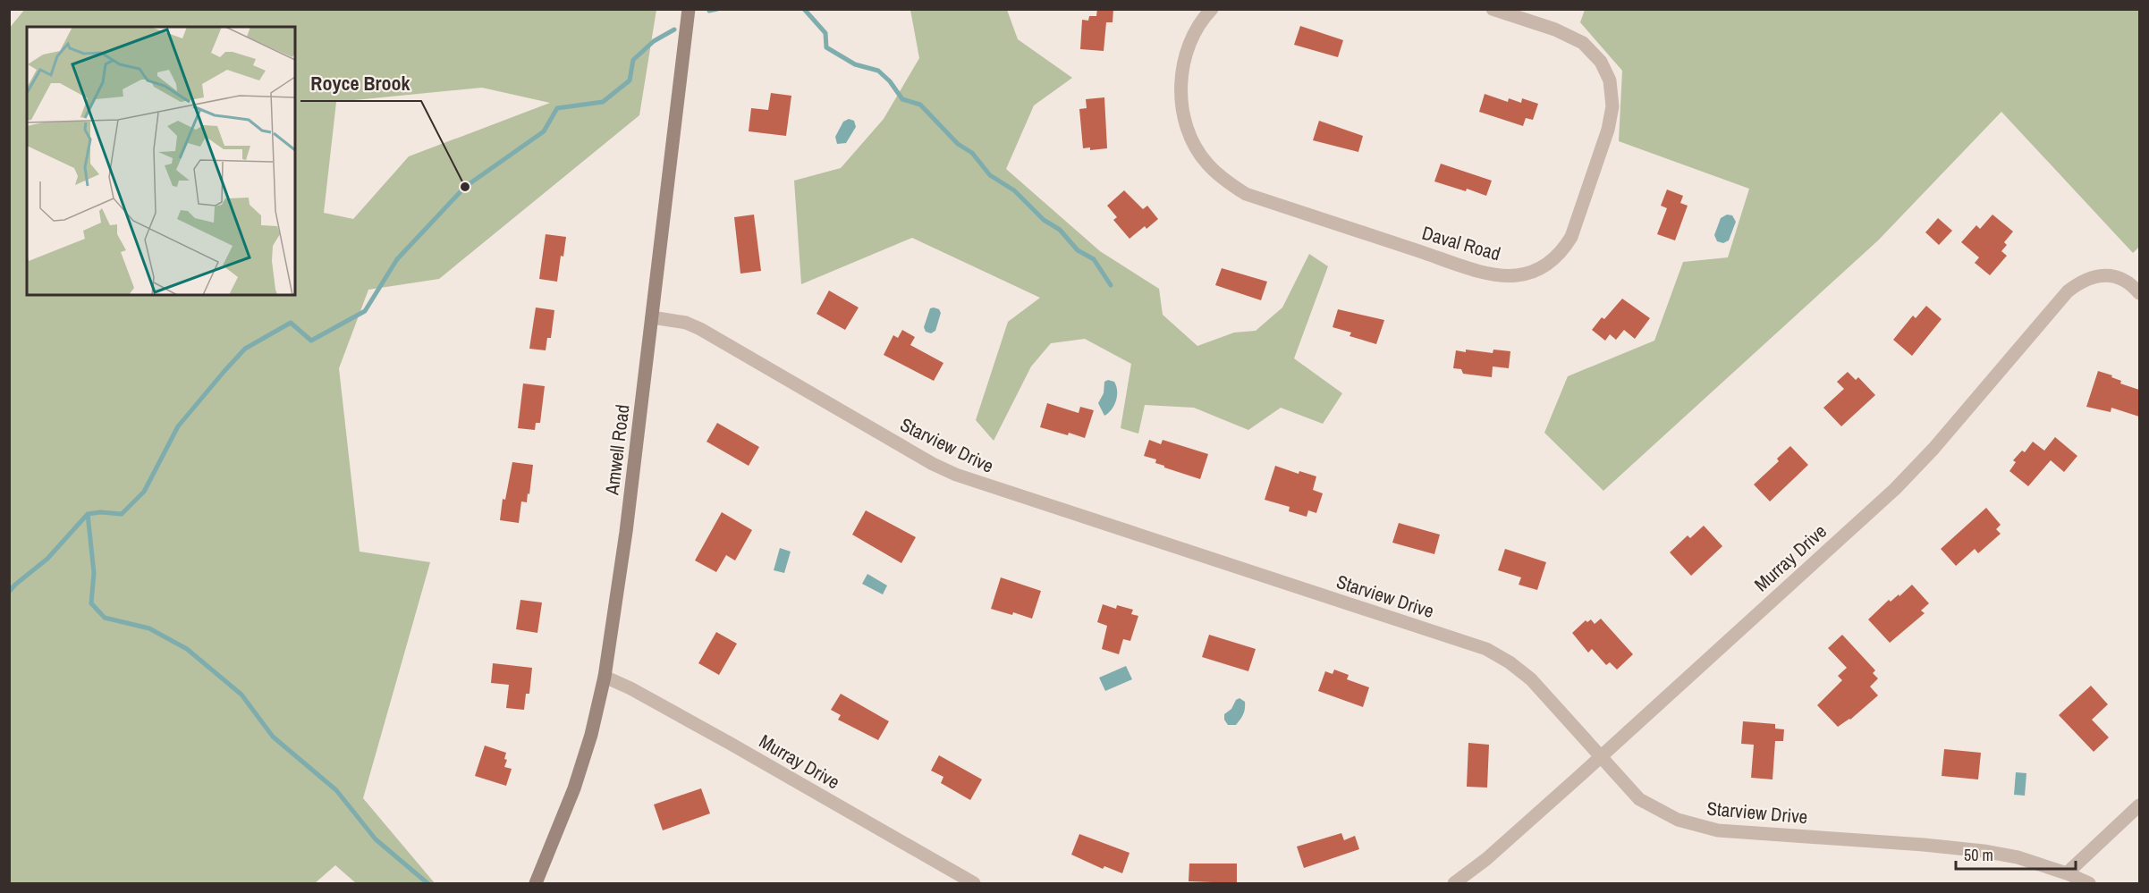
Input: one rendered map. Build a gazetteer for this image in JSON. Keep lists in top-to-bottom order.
{
  "streets": {
    "main road": ["Amwell Road"],
    "street": ["Daval Road", "Starview Drive", "Murray Drive"]
  },
  "crossings": [
    ["Starview Drive", "Amwell Road"],
    ["Starview Drive", "Murray Drive"],
    ["Amwell Road", "Murray Drive"]
  ],
  "places": ["Royce Brook"],
  "scale_bar": "50 m"
}
